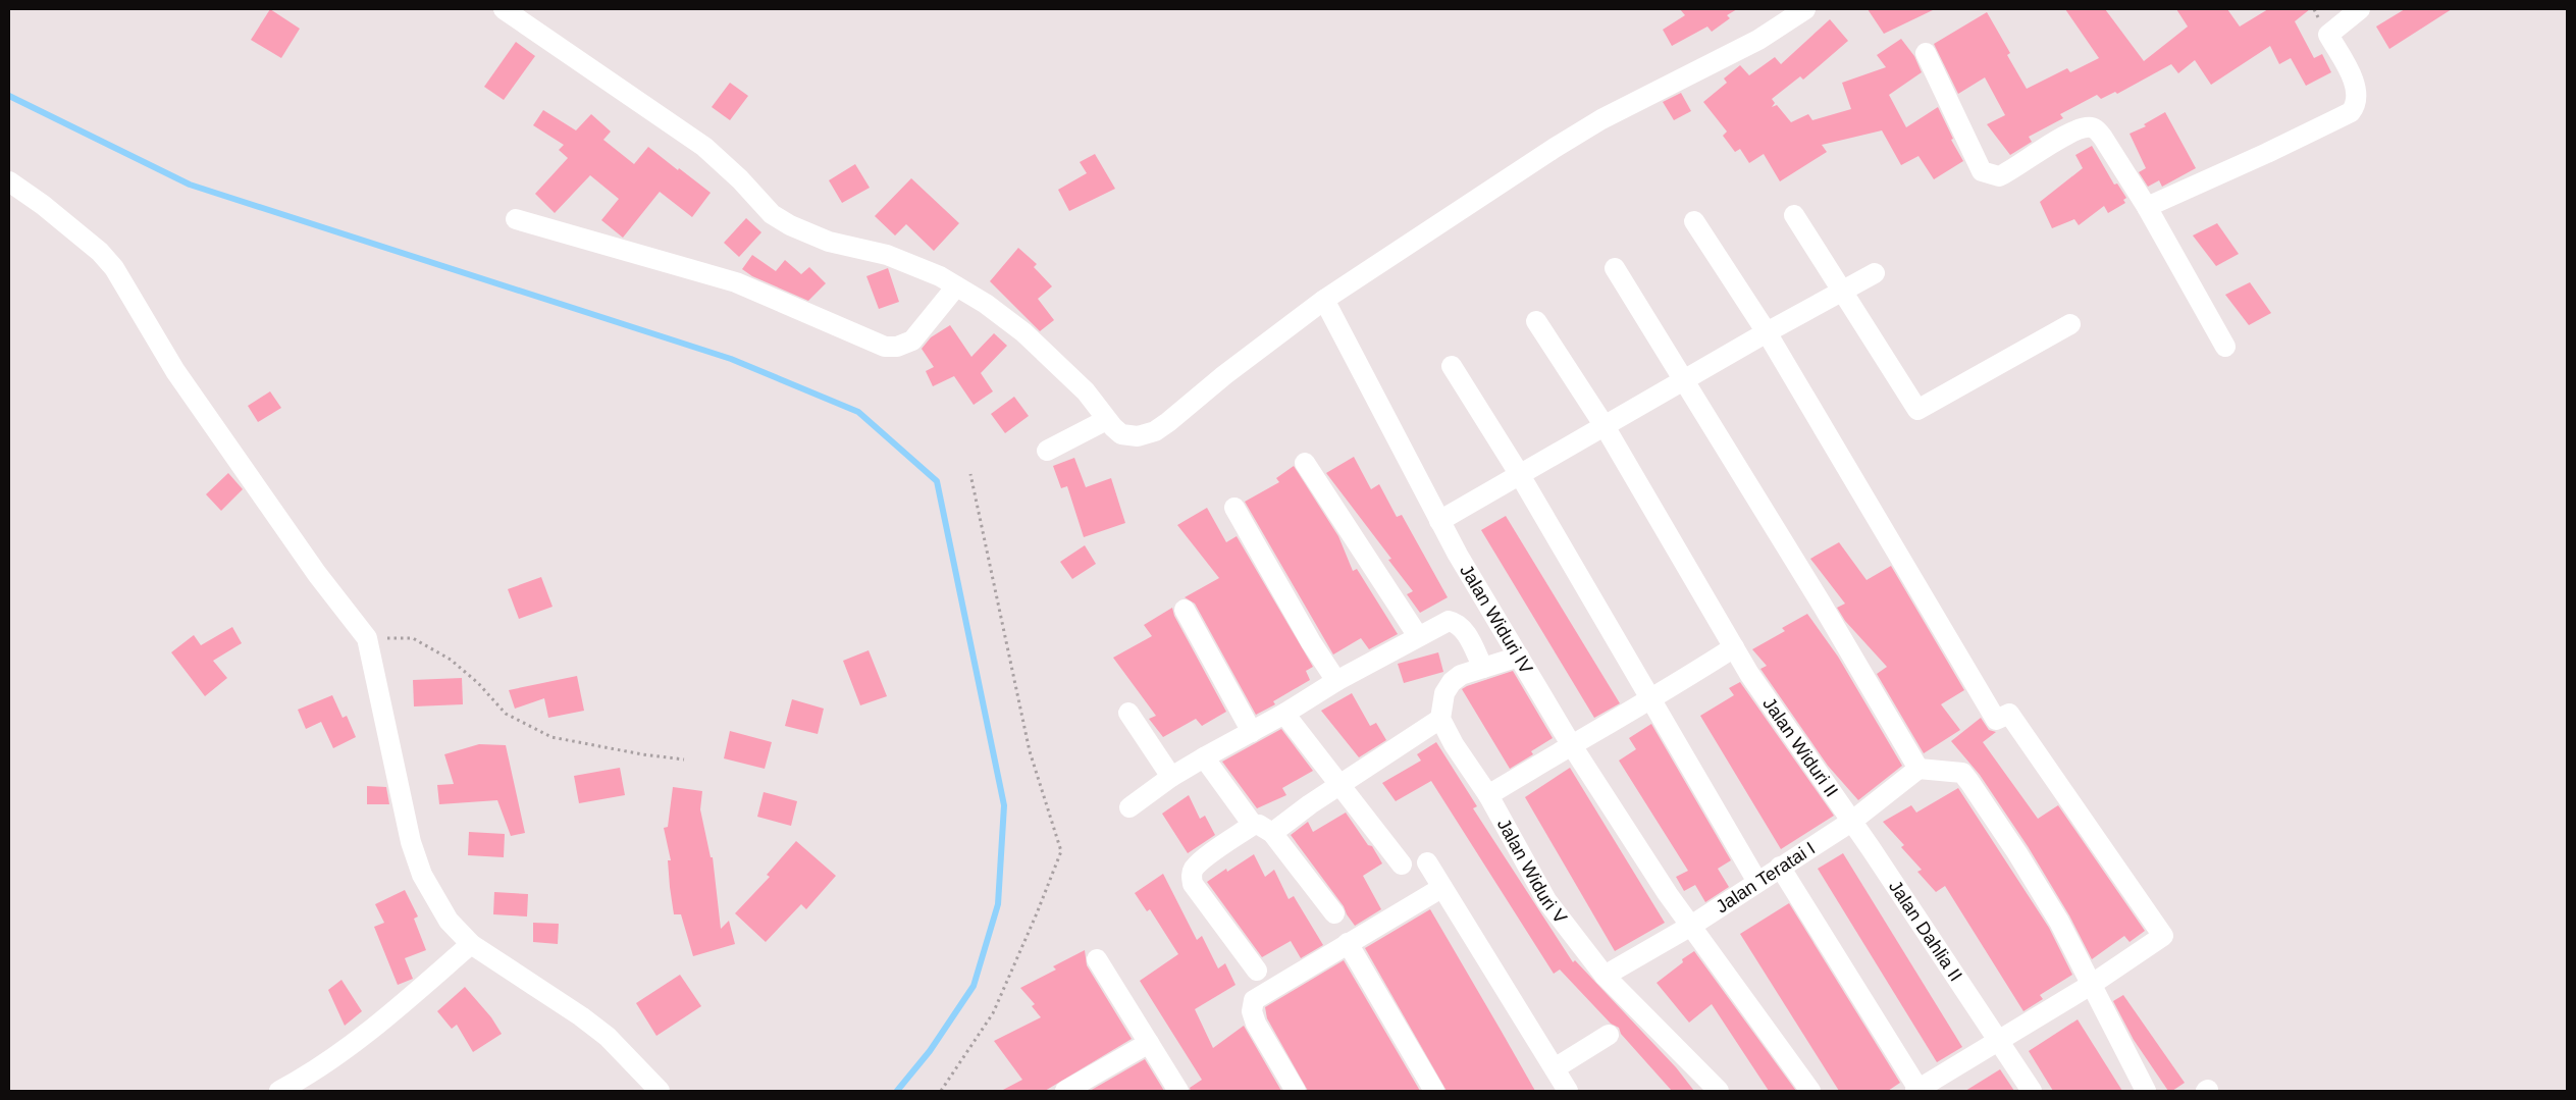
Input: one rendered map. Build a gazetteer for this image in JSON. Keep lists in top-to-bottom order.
{
  "streets": {
    "street": [
      "Jalan Widuri IV",
      "Jalan Widuri II",
      "Jalan Widuri V",
      "Jalan Teratai I",
      "Jalan Dahlia II"
    ]
  },
  "crossings": [
    ["Jalan Widuri IV", "Jalan Teratai I"],
    ["Jalan Widuri II", "Jalan Teratai I"],
    ["Jalan Widuri II", "Jalan Dahlia II"],
    ["Jalan Widuri V", "Jalan Teratai I"],
    ["Jalan Teratai I", "Jalan Dahlia II"]
  ]
}
